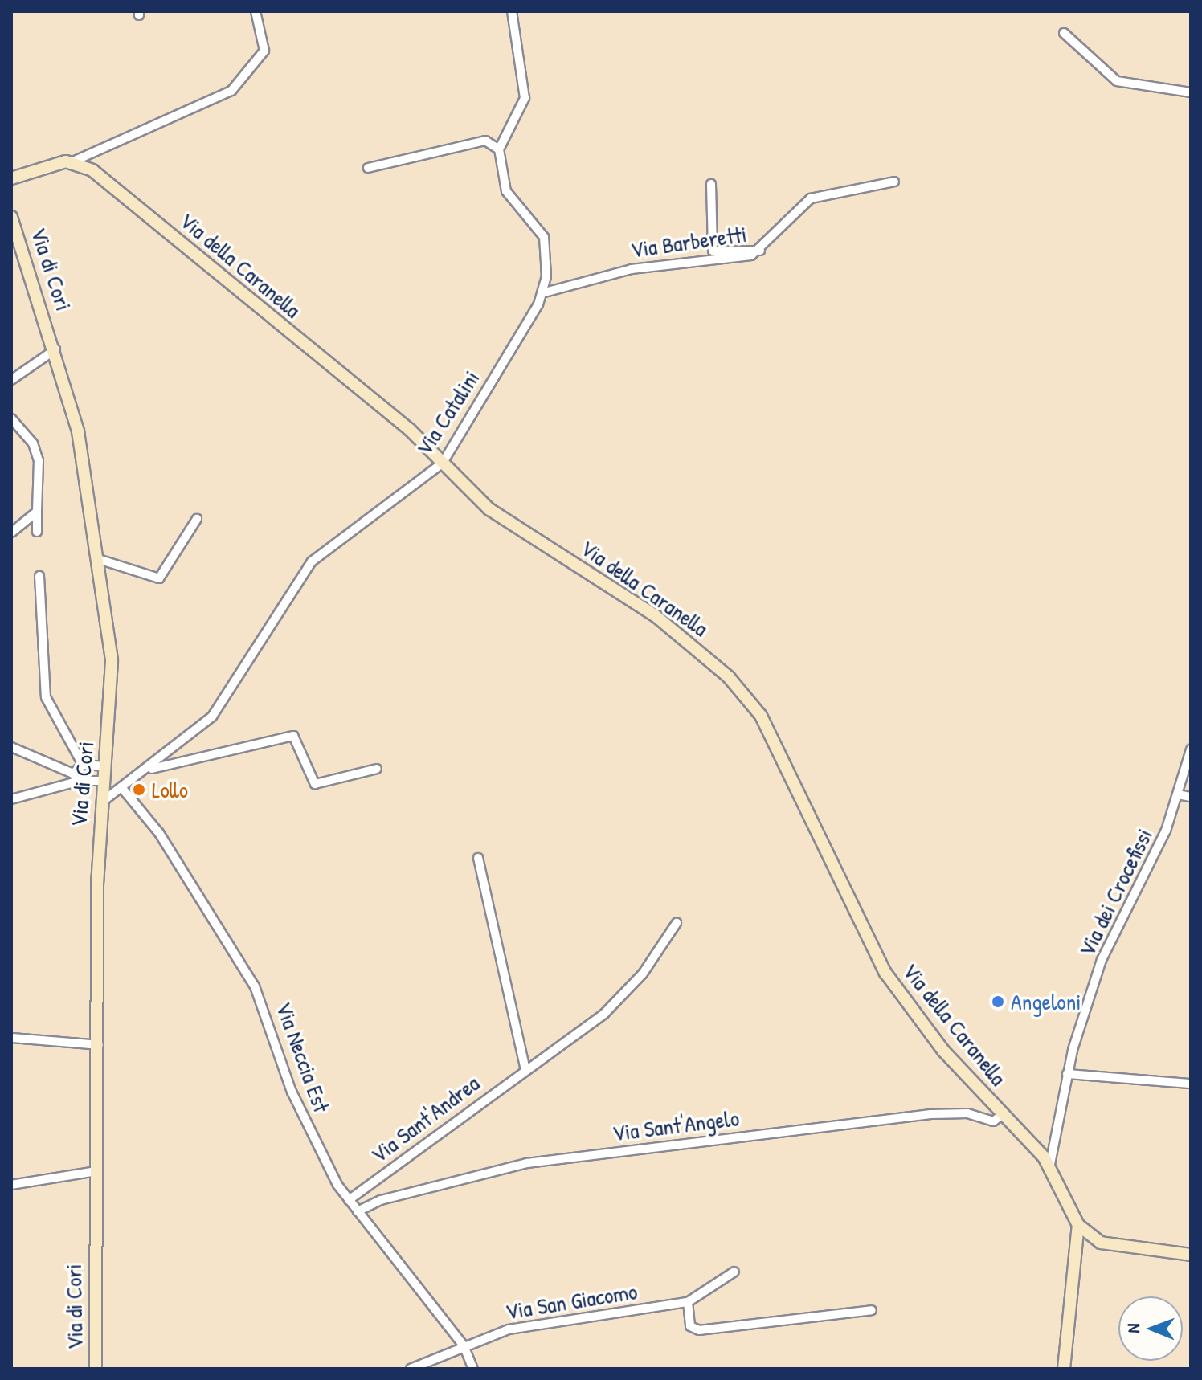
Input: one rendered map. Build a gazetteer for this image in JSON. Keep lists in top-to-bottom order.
{
  "streets": {
    "main road": ["Via della Caranella", "Via di Cori"],
    "street": [
      "Via Barberetti",
      "Via Catalini",
      "Via dei Crocefissi",
      "Via Neccia Est",
      "Via Sant'Andrea",
      "Via Sant'Angelo",
      "Via San Giacomo"
    ]
  },
  "crossings": [
    ["Via Barberetti", "Via Catalini"],
    ["Via della Caranella", "Via Catalini"],
    ["Via della Caranella", "Via dei Crocefissi"],
    ["Via della Caranella", "Via Sant'Angelo"],
    ["Via di Cori", "Via Catalini"],
    ["Via Catalini", "Via Neccia Est"],
    ["Via Neccia Est", "Via Sant'Andrea"],
    ["Via Neccia Est", "Via Sant'Angelo"],
    ["Via Neccia Est", "Via San Giacomo"]
  ],
  "places": ["Lollo", "Angeloni"],
  "north": "left"
}
